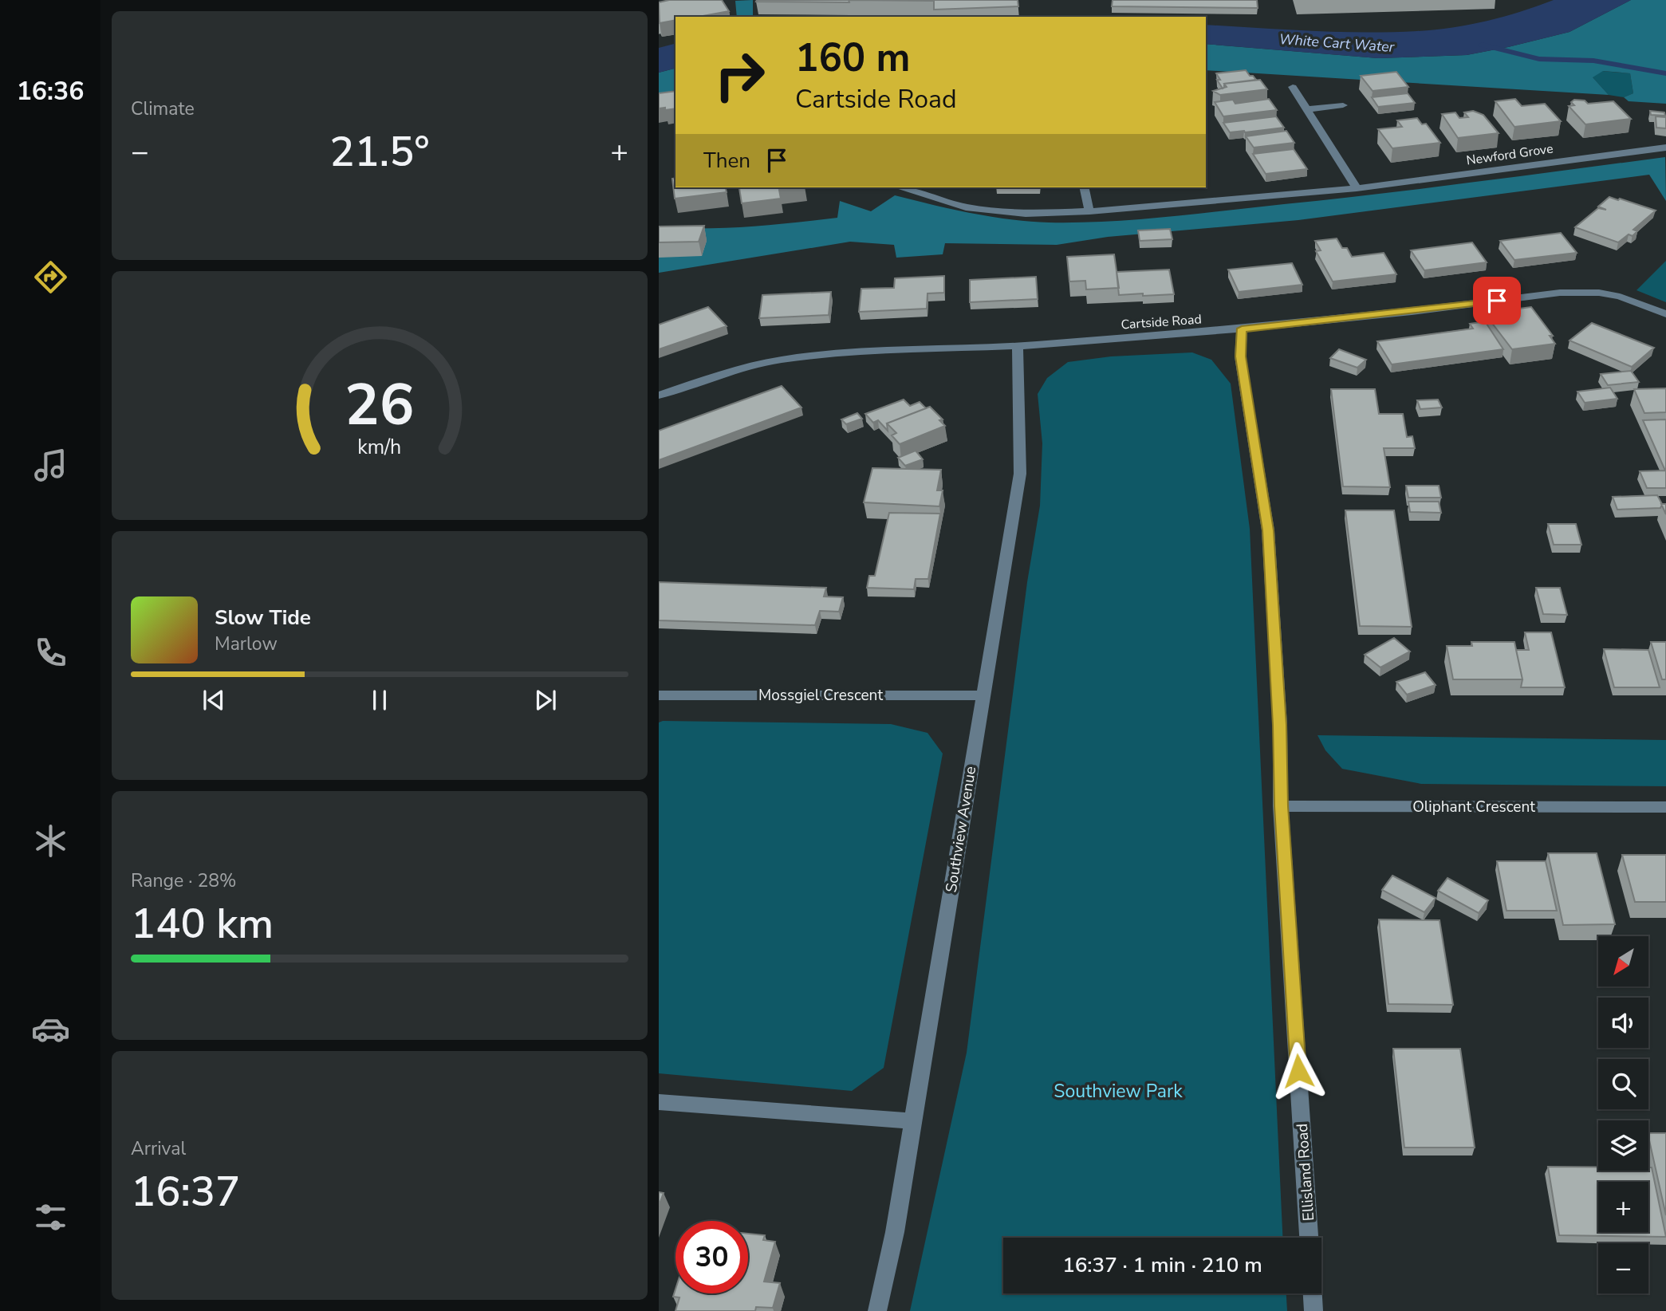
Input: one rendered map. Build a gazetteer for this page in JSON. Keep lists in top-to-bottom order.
{
  "streets": {
    "street": [
      "Newford Grove",
      "Cartside Road",
      "Mossgiel Crescent",
      "Oliphant Crescent",
      "Southview Avenue",
      "Ellisland Road"
    ]
  },
  "crossings": [
    ["Cartside Road", "Southview Avenue"],
    ["Cartside Road", "Ellisland Road"],
    ["Mossgiel Crescent", "Southview Avenue"],
    ["Oliphant Crescent", "Ellisland Road"]
  ],
  "water": ["White Cart Water"],
  "parks": ["Southview Park"],
  "north": "bottom left",
  "page": {
    "tabs": "16:36",
    "tile": [
      "Climate",
      ["Range · 28%", "140 km"],
      ["Arrival", "16:37"]
    ],
    "turn": ["160 m", "Cartside Road"],
    "heat": ["−", "21.5°", "+"],
    "then": "Then",
    "song": ["Slow Tide", "Marlow"],
    "map_buttons": ["+", "−"],
    "limit": "30",
    "trip": "16:37 · 1 min · 210 m",
    "gauge": ["26", "km/h"]
  }
}
